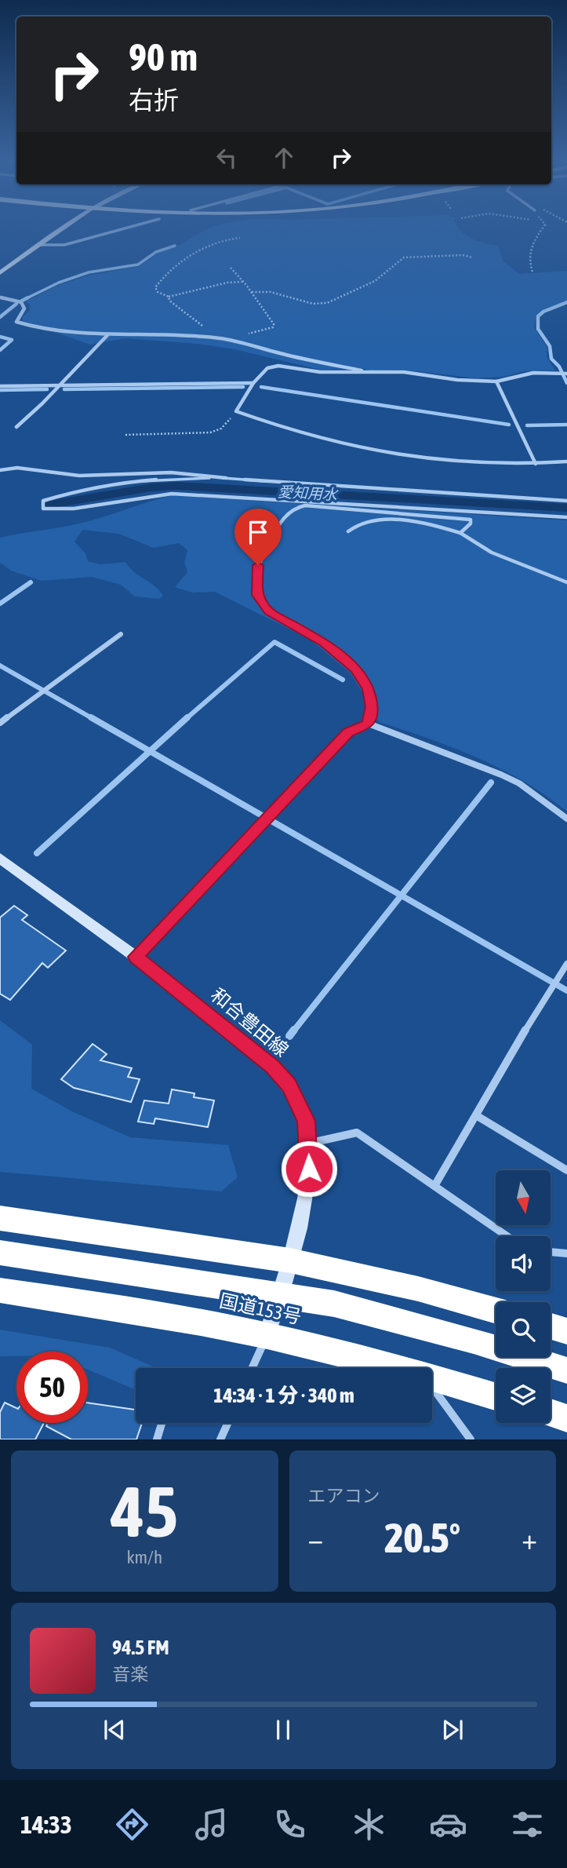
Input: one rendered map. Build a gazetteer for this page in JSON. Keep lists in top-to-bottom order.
{
  "streets": {
    "highway": ["国道153号"],
    "street": ["和合豊田線"]
  },
  "crossings": [
    ["和合豊田線", "国道153号"]
  ],
  "water": ["愛知用水"],
  "north": "bottom",
  "page": {
    "turn": ["90 m", "右折"],
    "limit": "50",
    "trip": "14:34 · 1 分 · 340 m",
    "tile": [
      ["45", "km/h"],
      "エアコン"
    ],
    "heat": ["−", "20.5°", "+"],
    "song": ["94.5 FM", "音楽"],
    "tabs": "14:33"
  }
}
